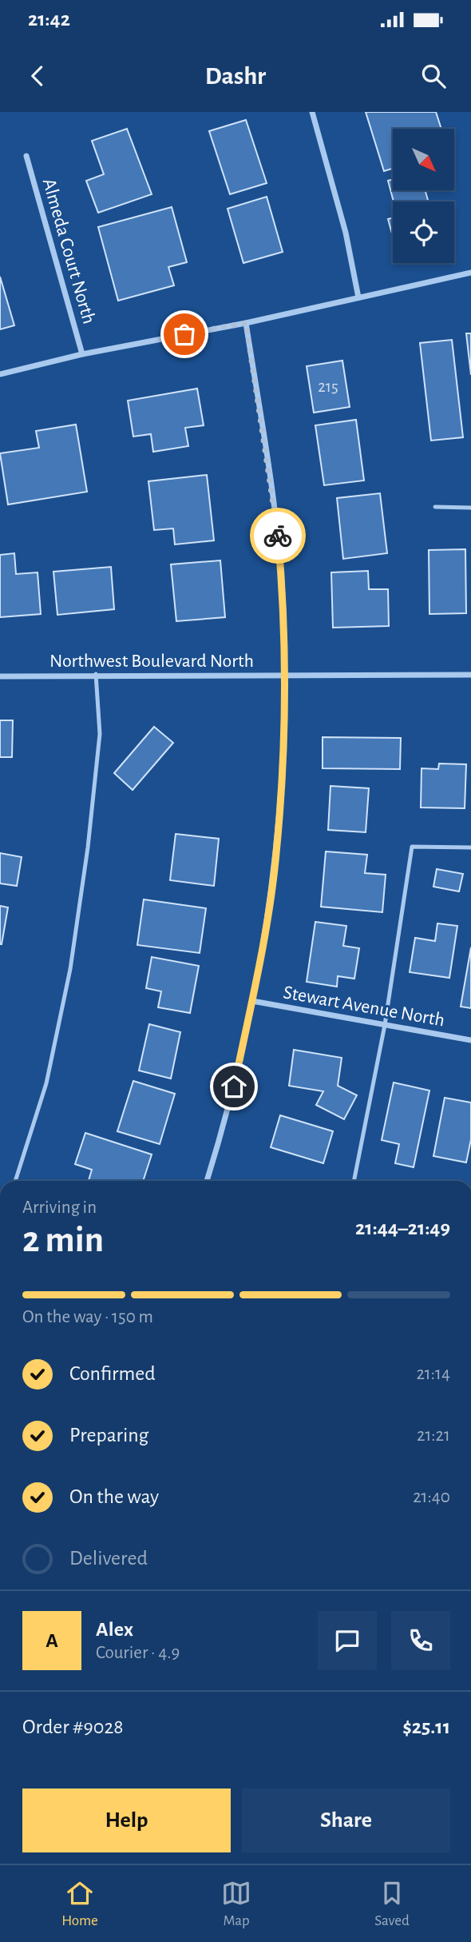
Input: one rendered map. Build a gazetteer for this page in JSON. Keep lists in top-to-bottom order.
{
  "streets": {
    "street": ["Almeda Court North", "Northwest Boulevard North", "Stewart Avenue North"]
  },
  "house_numbers": ["215"],
  "north": "bottom right",
  "page": {
    "status": "21:42",
    "header": "Dashr",
    "heading": ["2 min", "Arriving in", "21:44–21:49"],
    "panel": [
      "Alex",
      "Courier · 4.9",
      "Order #9028",
      "$25.11"
    ],
    "bar": "On the way · 150 m",
    "list": [
      ["Confirmed", "21:14"],
      ["Preparing", "21:21"],
      ["On the way", "21:40"],
      "Delivered"
    ],
    "round": "A",
    "buttons": ["Help", "Share"],
    "tabs": ["Home", "Map", "Saved"]
  }
}
